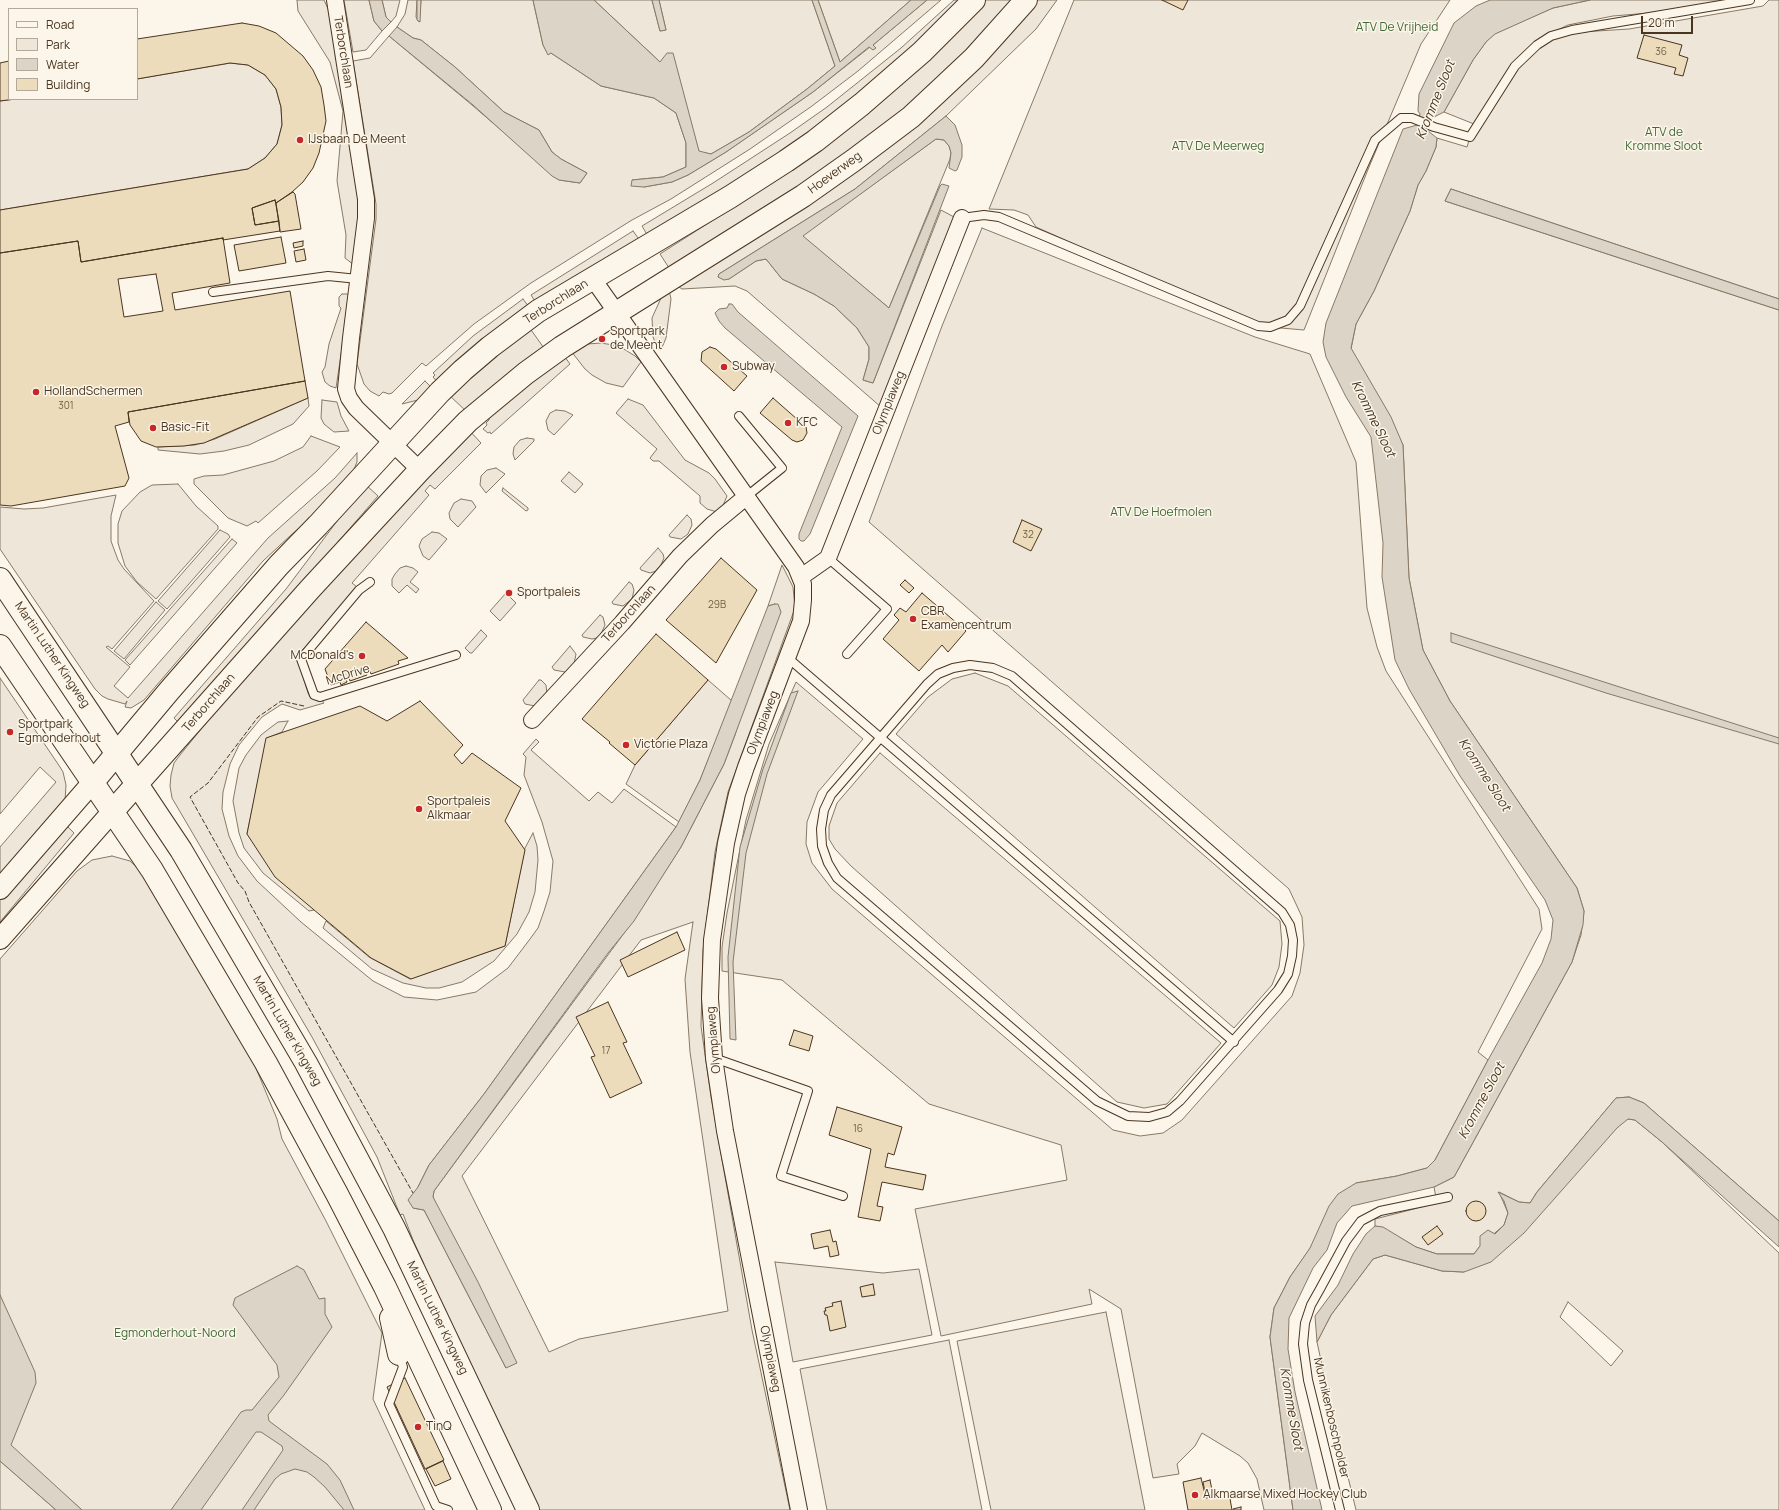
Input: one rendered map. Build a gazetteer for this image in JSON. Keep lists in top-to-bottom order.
{
  "streets": {
    "main road": ["Terborchlaan", "Hoeverweg", "Martin Luther Kingweg"],
    "street": ["Olympiaweg"],
    "lane": ["McDrive", "Munnikenboschpolder"]
  },
  "crossings": [
    ["Terborchlaan", "Hoeverweg"],
    ["Terborchlaan", "Olympiaweg"],
    ["Terborchlaan", "Martin Luther Kingweg"],
    ["Hoeverweg", "Olympiaweg"]
  ],
  "water": ["Kromme Sloot"],
  "parks": [
    "ATV De Vrijheid",
    "ATV de Kromme Sloot",
    "ATV De Meerweg",
    "ATV De Hoefmolen",
    "Egmonderhout-Noord"
  ],
  "places": [
    "IJsbaan De Meent",
    "Sportpark de Meent",
    "Subway",
    "HollandSchermen",
    "KFC",
    "Basic-Fit",
    "Sportpaleis",
    "CBR Examencentrum",
    "McDonald's",
    "Sportpark Egmonderhout",
    "Victorie Plaza",
    "Sportpaleis Alkmaar",
    "TinQ",
    "Alkmaarse Mixed Hockey Club"
  ],
  "house_numbers": [
    "36",
    "301",
    "32",
    "29B",
    "17",
    "16"
  ],
  "legend": [
    "Road",
    "Park",
    "Water",
    "Building"
  ],
  "scale_bar": "20 m"
}
